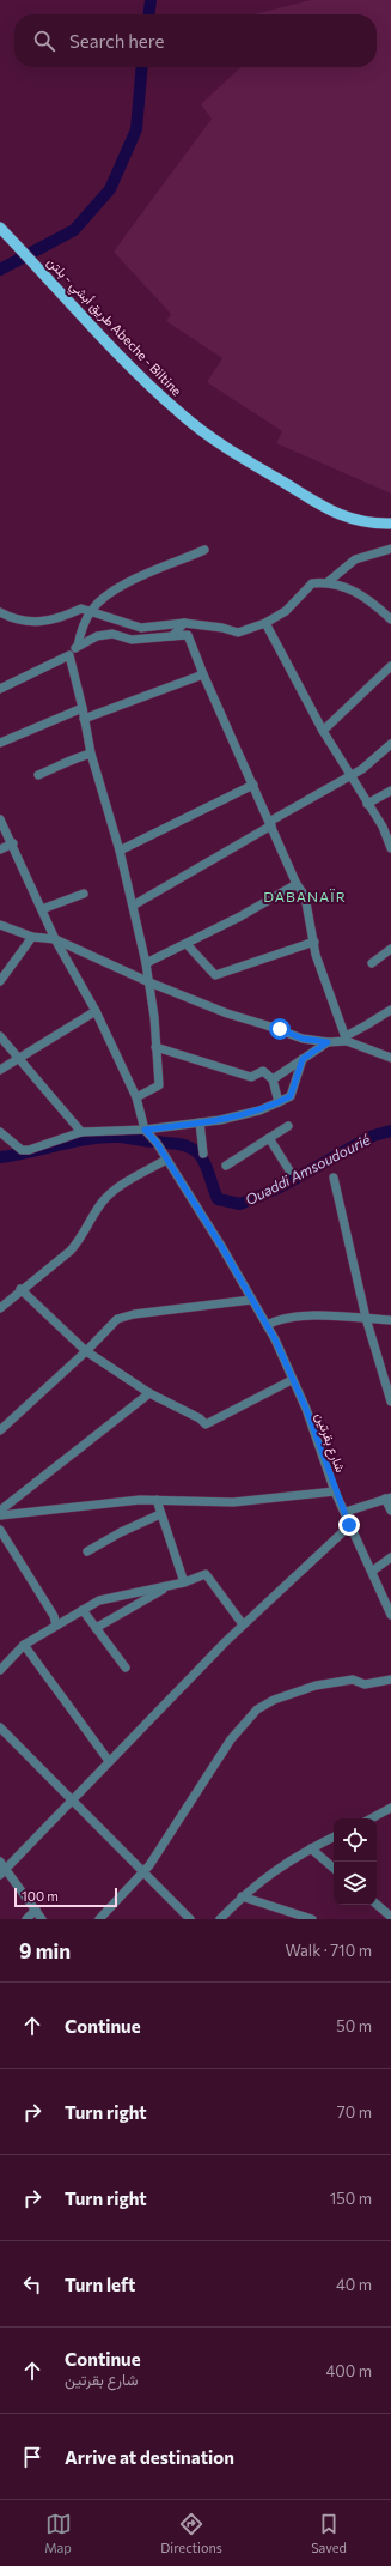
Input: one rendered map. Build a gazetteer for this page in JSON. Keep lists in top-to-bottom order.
{
  "streets": {
    "main road": ["طريق أبشي - بلتن Abeche - Biltine"],
    "street": ["شارع بقرتين"]
  },
  "districts": ["DABANAÏR"],
  "water": ["Ouaddi Amsoudourié"],
  "scale_bar": "100 m",
  "page": {
    "search": "Search here",
    "scale": "100 m",
    "heading": ["9 min", "Walk · 710 m"],
    "list": [
      ["Continue", "50 m"],
      ["Turn right", "70 m"],
      ["Turn right", "150 m"],
      ["Turn left", "40 m"],
      ["Continue", "شارع بقرتين", "400 m"],
      "Arrive at destination"
    ],
    "nav": ["Map", "Directions", "Saved"]
  }
}
